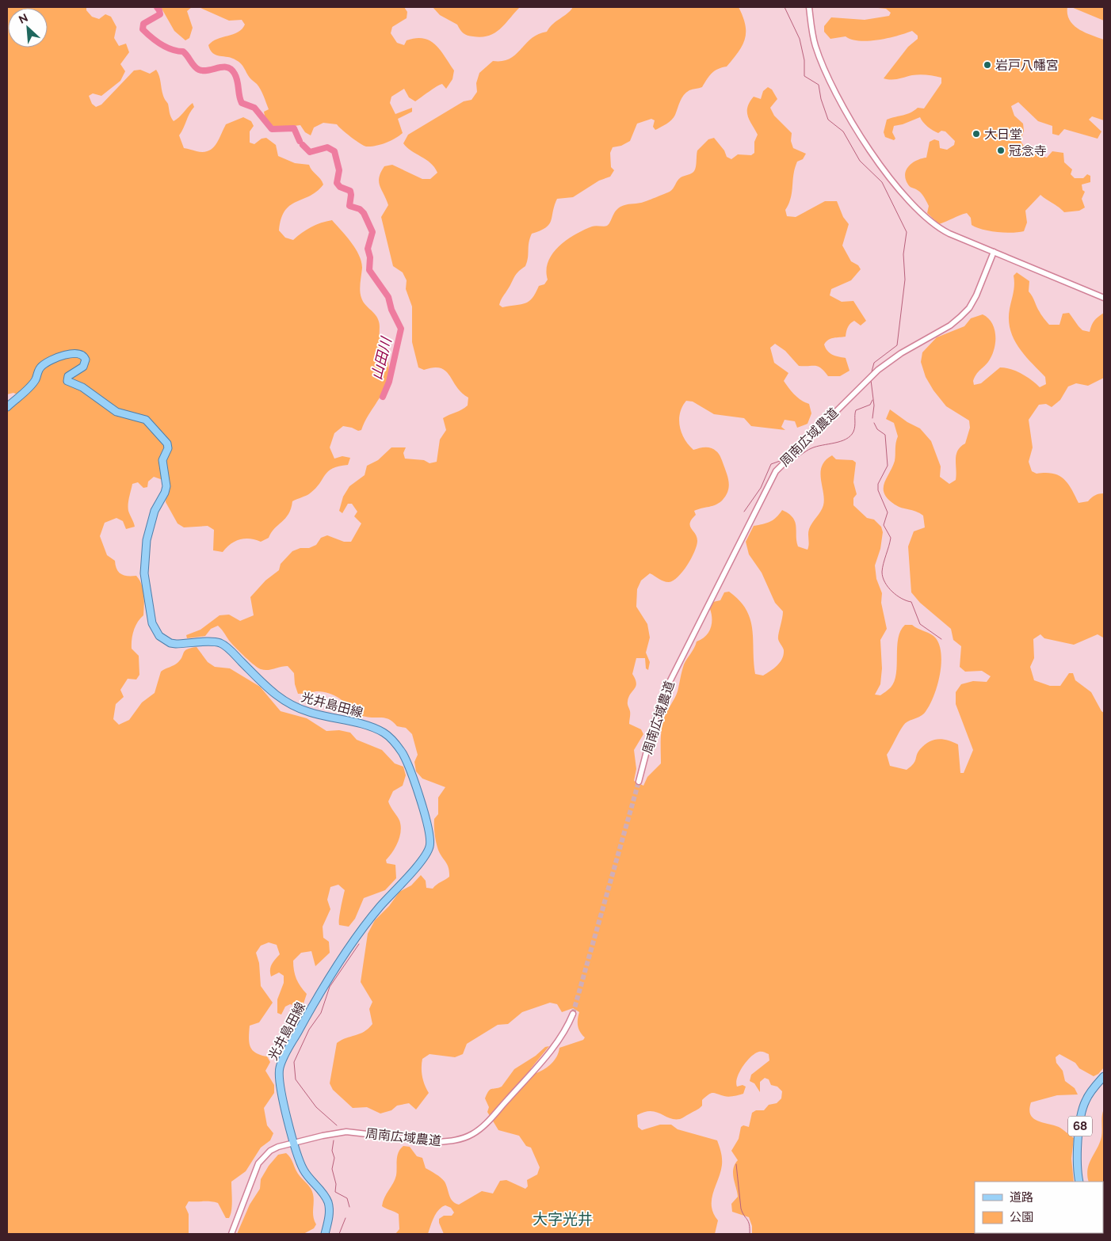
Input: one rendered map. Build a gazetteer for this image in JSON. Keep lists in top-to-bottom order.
{
  "streets": {
    "main road": ["光井島田線", "68"],
    "street": ["周南広域農道"]
  },
  "crossings": [
    ["周南広域農道", "光井島田線"]
  ],
  "districts": ["大字光井"],
  "water": ["山田川"],
  "places": ["岩戸八幡宮", "大日堂", "冠念寺"],
  "legend": ["道路", "公園"],
  "north": "top left"
}
